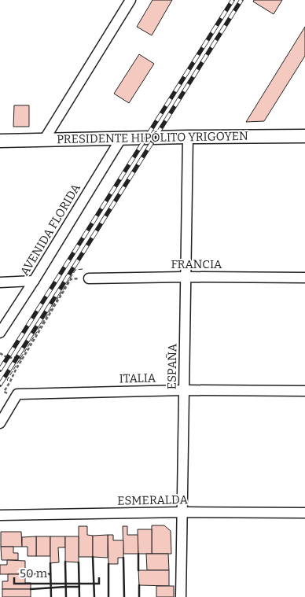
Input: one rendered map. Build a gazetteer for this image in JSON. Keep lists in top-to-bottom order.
{
  "streets": {
    "street": [
      "PRESIDENTE HIPÓLITO YRIGOYEN",
      "AVENIDA FLORIDA",
      "FRANCIA",
      "ESPAÑA",
      "ITALIA",
      "ESMERALDA"
    ]
  },
  "crossings": [
    ["PRESIDENTE HIPÓLITO YRIGOYEN", "AVENIDA FLORIDA"],
    ["PRESIDENTE HIPÓLITO YRIGOYEN", "ESPAÑA"],
    ["FRANCIA", "ESPAÑA"],
    ["ESPAÑA", "ITALIA"],
    ["ESPAÑA", "ESMERALDA"]
  ],
  "scale_bar": "50 m"
}
